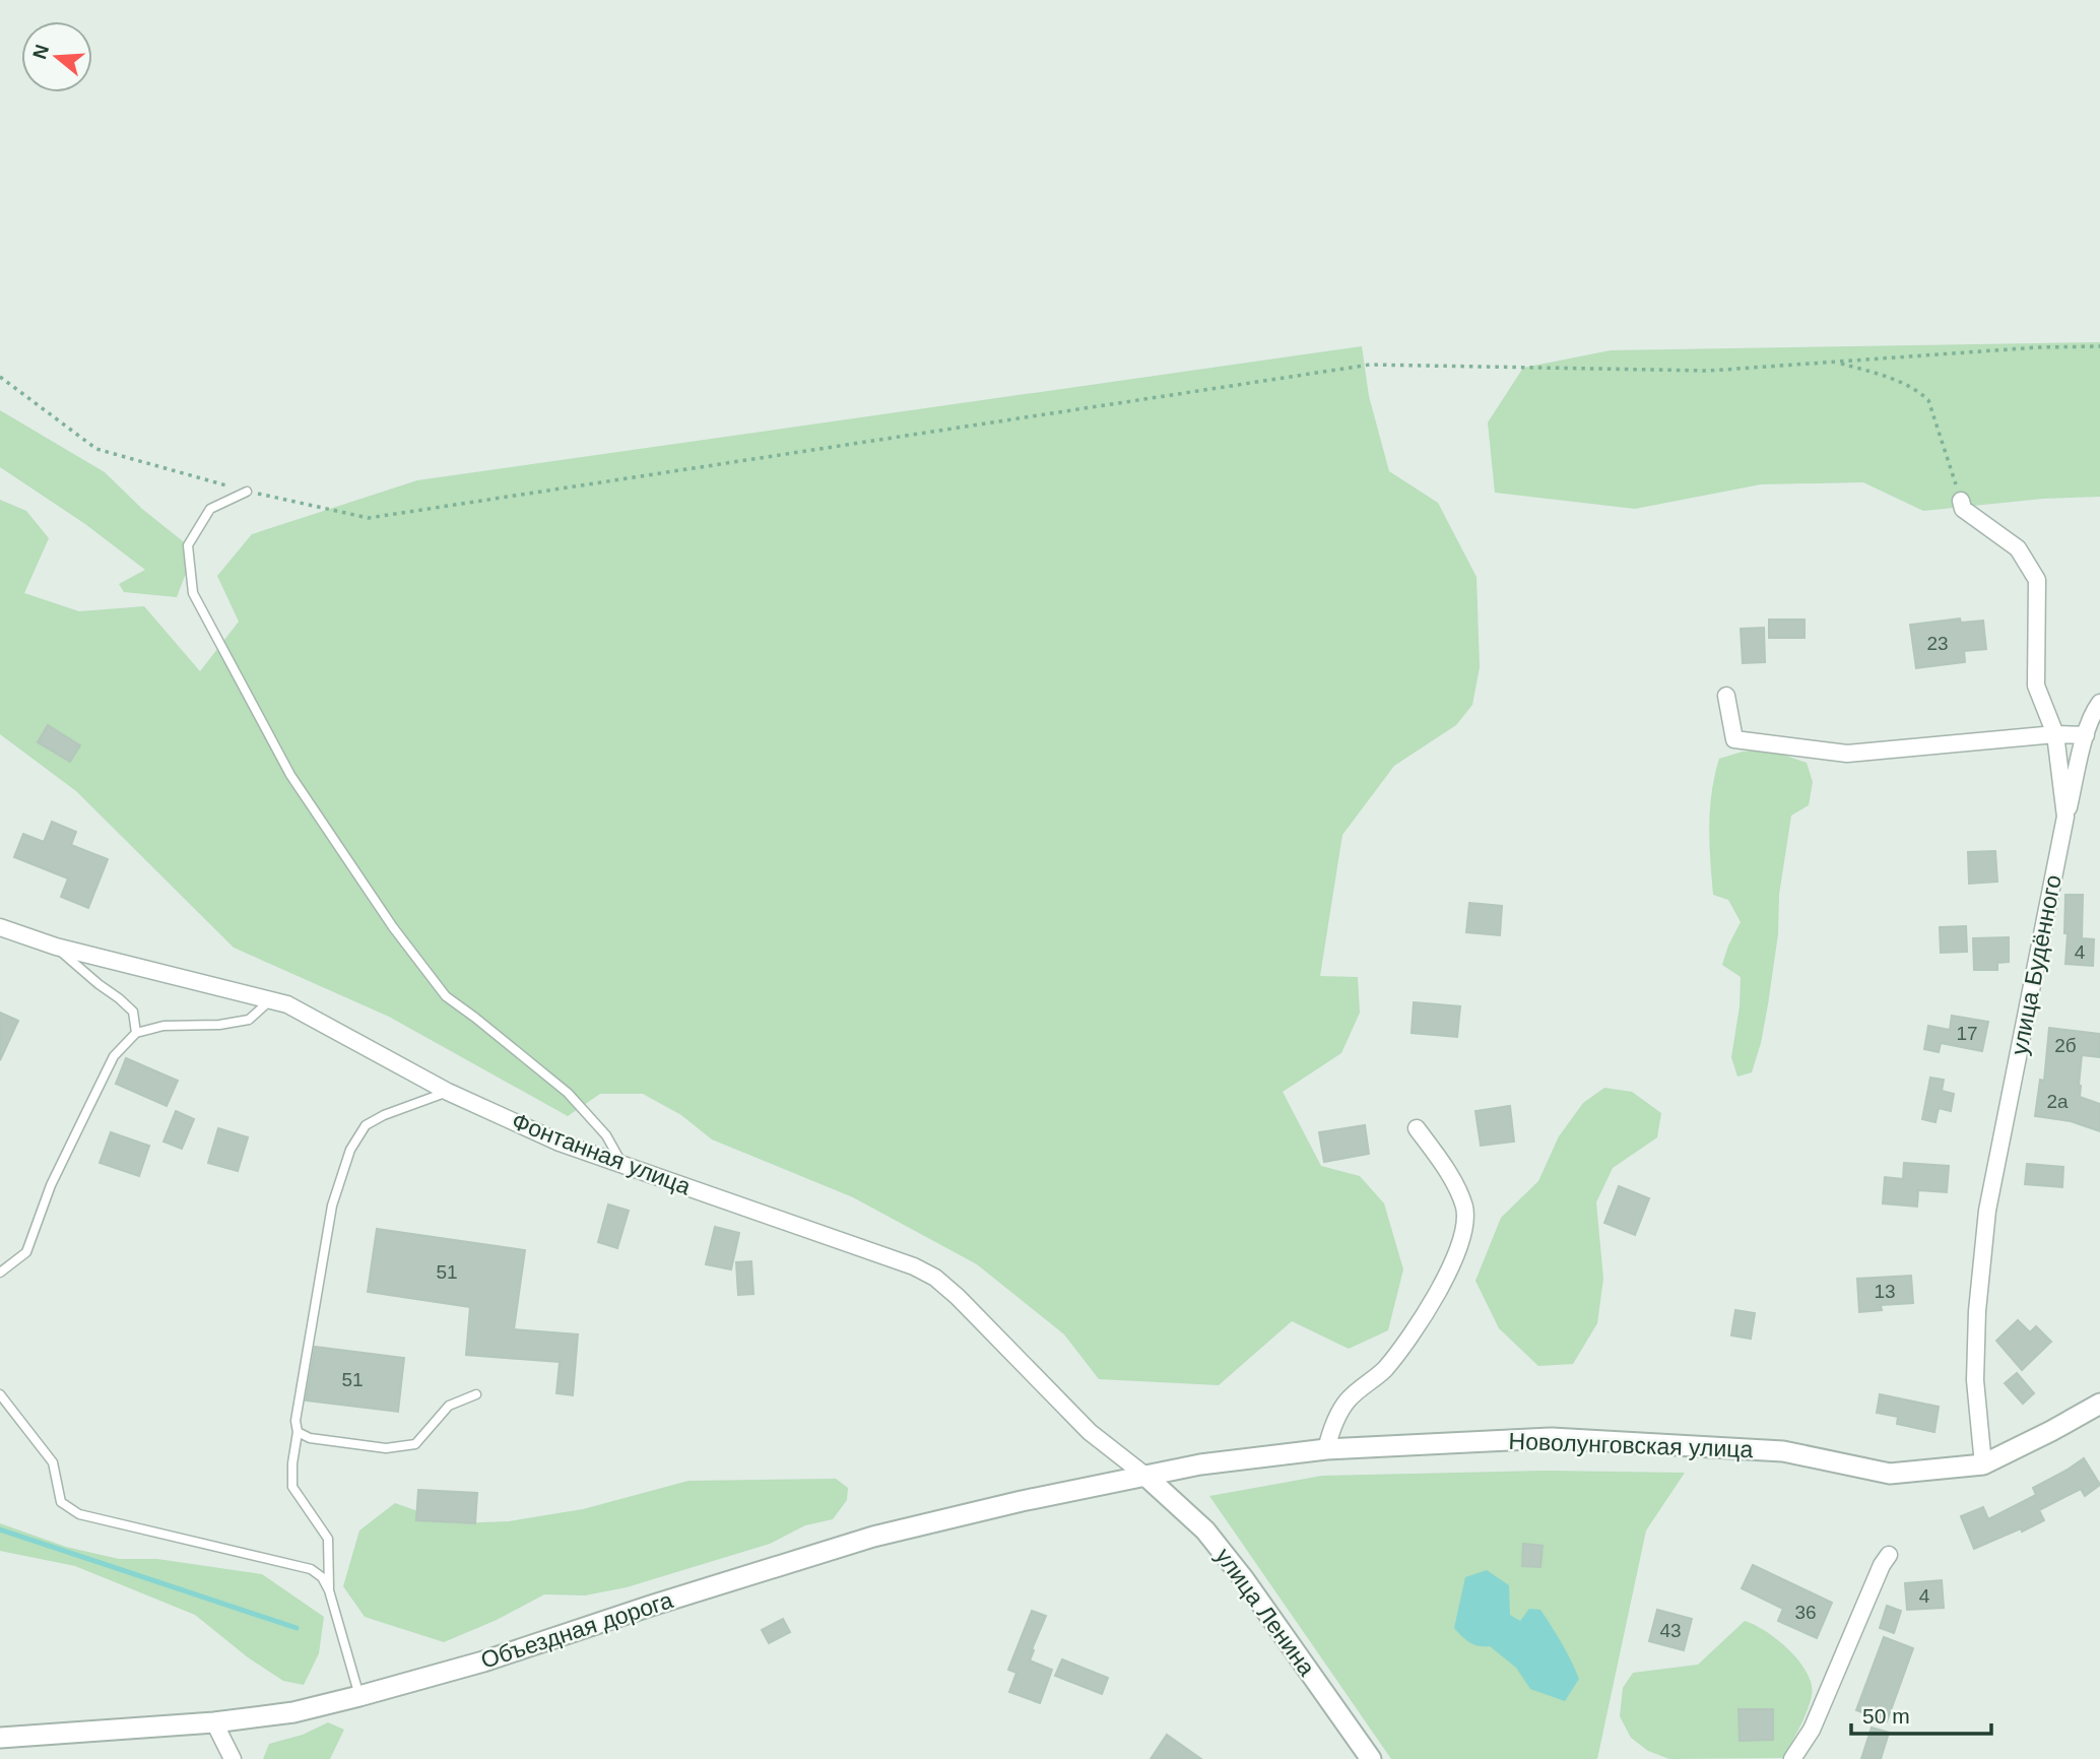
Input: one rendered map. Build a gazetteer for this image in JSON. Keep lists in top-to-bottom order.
{
  "streets": {
    "street": [
      "улица Будённого",
      "Фонтанная улица",
      "Новолунговская улица",
      "улица Ленина",
      "Объездная дорога"
    ]
  },
  "crossings": [
    ["улица Будённого", "Новолунговская улица"],
    ["Фонтанная улица", "Новолунговская улица"],
    ["Фонтанная улица", "улица Ленина"],
    ["Фонтанная улица", "Объездная дорога"],
    ["Новолунговская улица", "улица Ленина"],
    ["Новолунговская улица", "Объездная дорога"],
    ["улица Ленина", "Объездная дорога"]
  ],
  "house_numbers": [
    "23",
    "4",
    "17",
    "2б",
    "2а",
    "51",
    "13",
    "51",
    "4",
    "36",
    "43"
  ],
  "scale_bar": "50 m",
  "north": "left"
}
